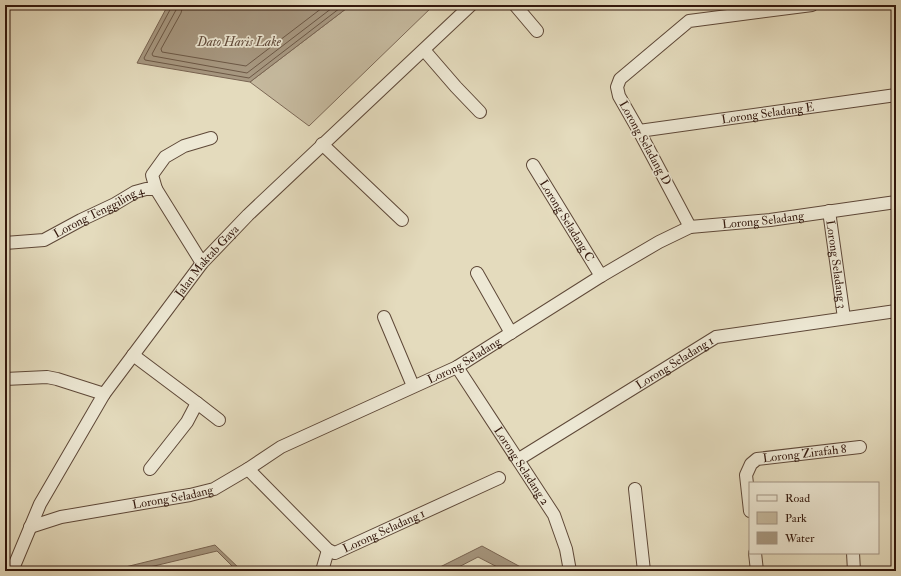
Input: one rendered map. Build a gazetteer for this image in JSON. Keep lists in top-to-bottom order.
{
  "streets": {
    "street": [
      "Lorong Seladang E",
      "Lorong Seladang D",
      "Lorong Tenggiling 4",
      "Lorong Seladang",
      "Lorong Seladang C",
      "Jalan Maktab Gaya",
      "Lorong Seladang 3",
      "Lorong Seladang 1",
      "Lorong Zirafah 8",
      "Lorong Seladang 2"
    ]
  },
  "crossings": [
    ["Lorong Seladang E", "Lorong Seladang D"],
    ["Lorong Seladang D", "Lorong Seladang"],
    ["Lorong Tenggiling 4", "Jalan Maktab Gaya"],
    ["Lorong Seladang", "Lorong Seladang C"],
    ["Lorong Seladang", "Jalan Maktab Gaya"],
    ["Lorong Seladang", "Lorong Seladang 3"],
    ["Lorong Seladang", "Lorong Seladang 1"],
    ["Lorong Seladang", "Lorong Seladang 2"],
    ["Lorong Seladang 3", "Lorong Seladang 1"],
    ["Lorong Seladang 1", "Lorong Seladang 2"]
  ],
  "water": ["Dato Haris Lake"],
  "legend": ["Road", "Park", "Water"]
}
